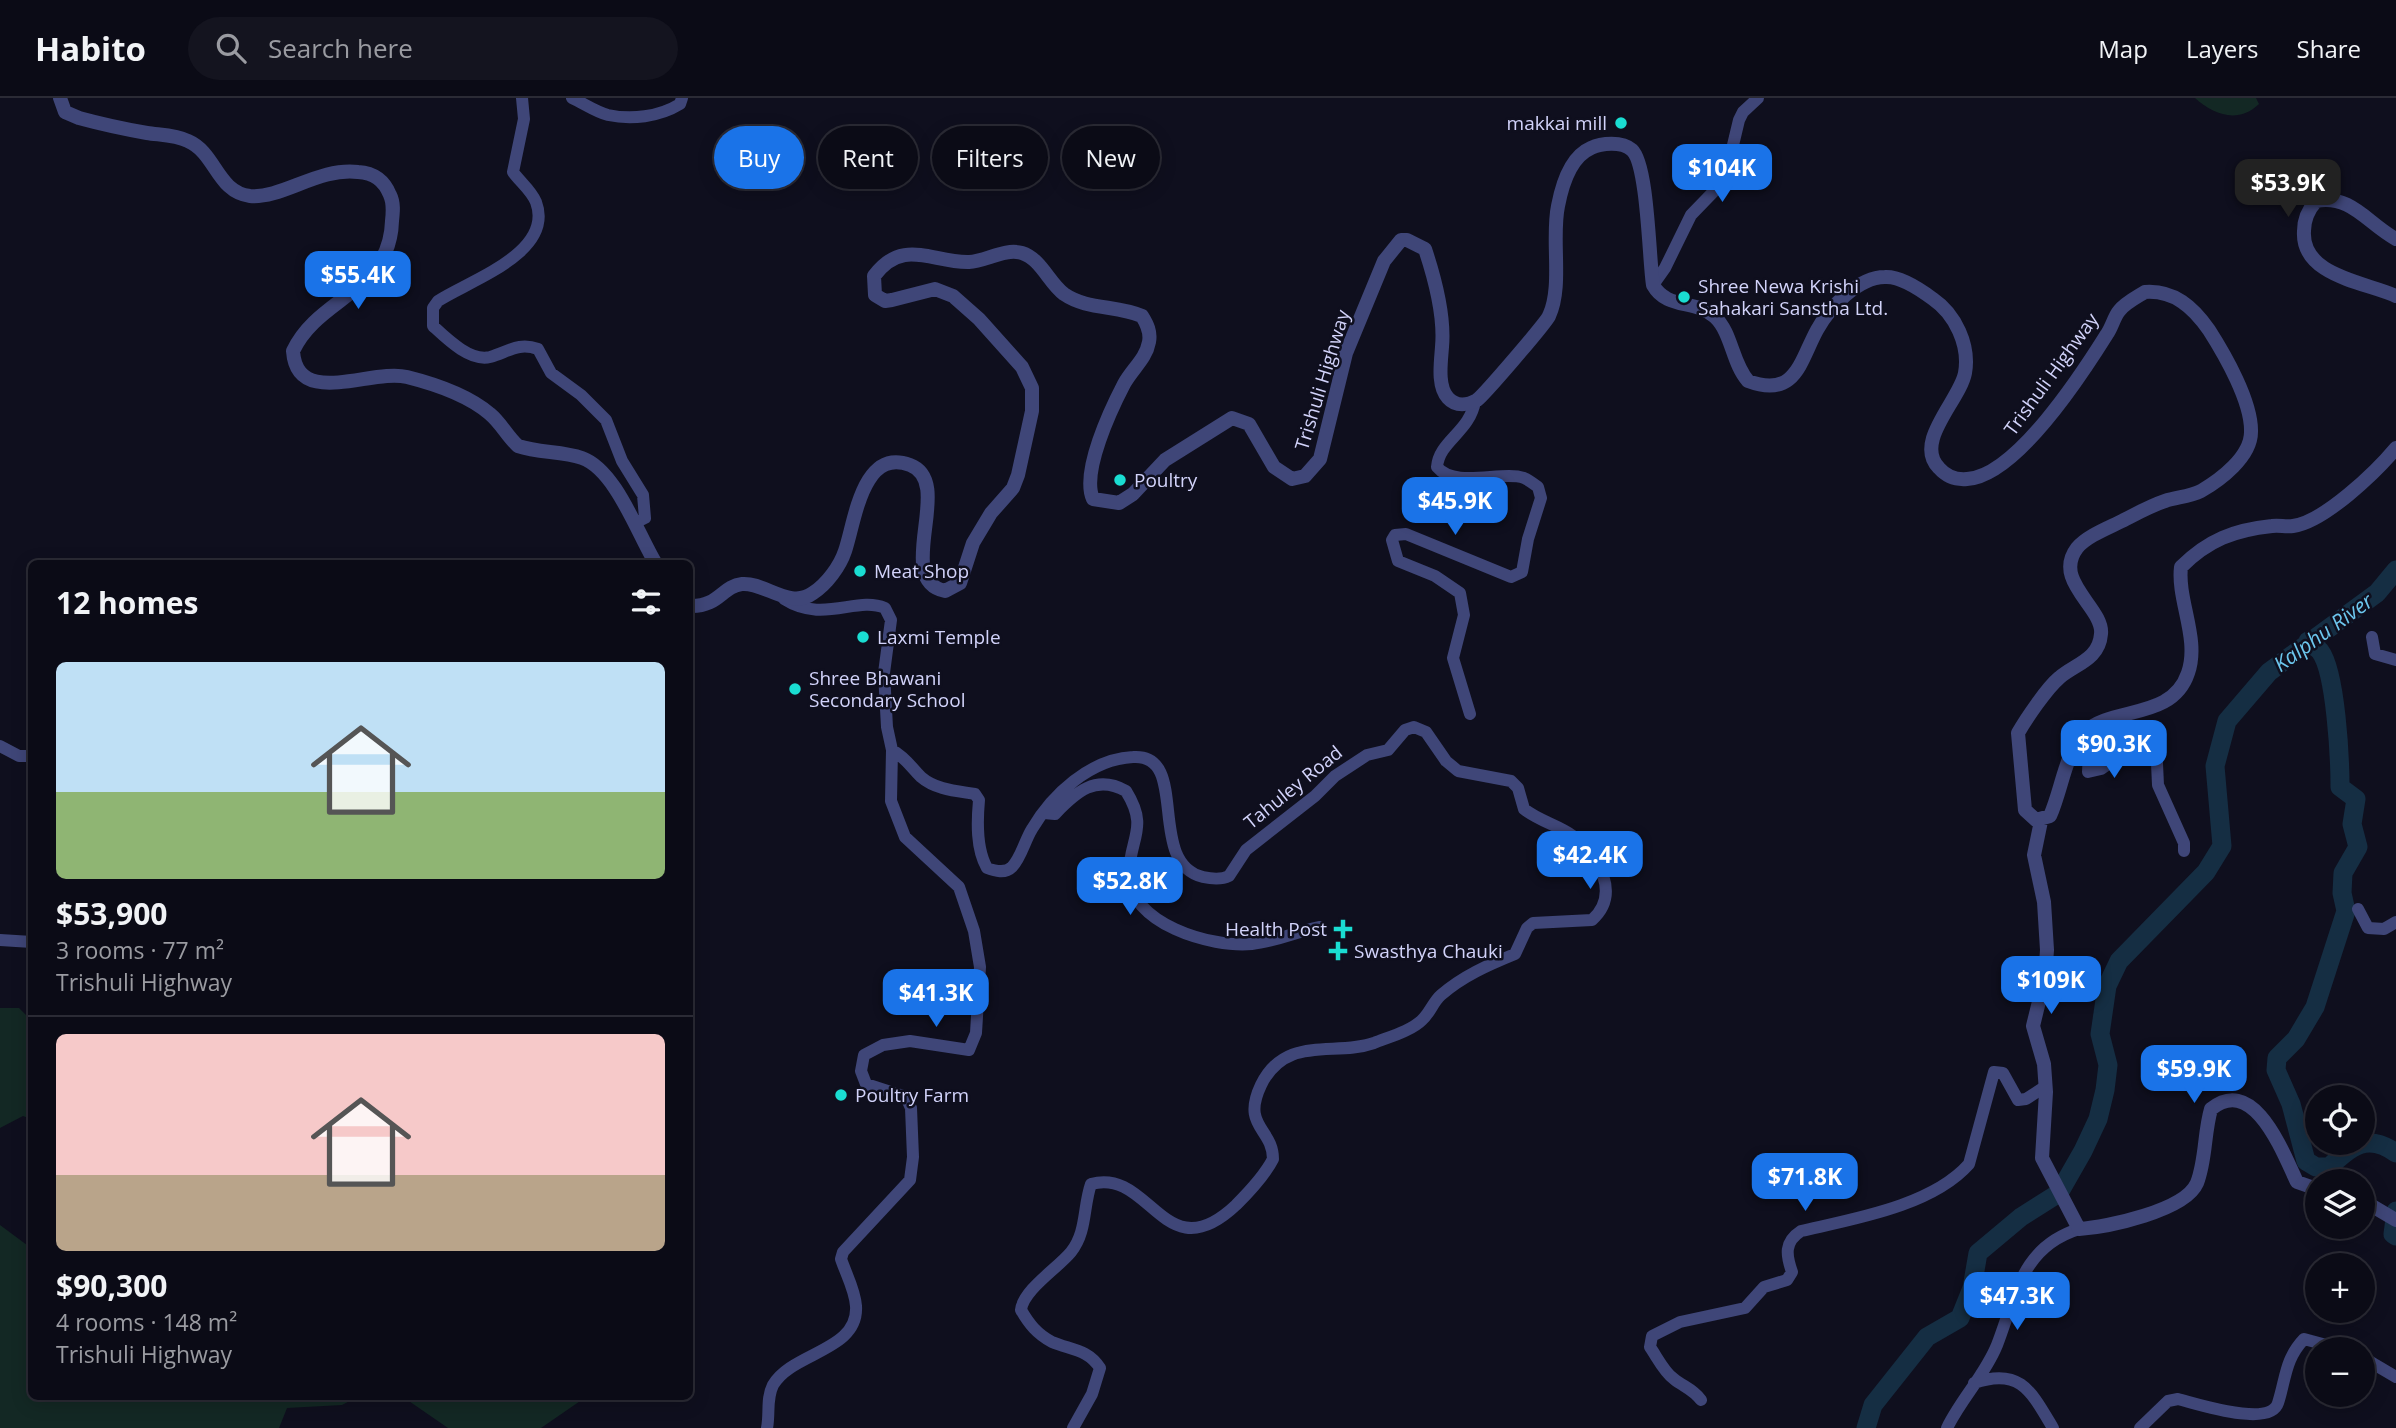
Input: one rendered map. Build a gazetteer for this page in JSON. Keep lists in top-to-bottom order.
{
  "streets": {
    "street": ["Trishuli Highway", "Tahuley Road"]
  },
  "water": ["Kalphu River"],
  "places": {
    "other": [
      "makkai mill",
      "Shree Newa Krishi Sahakari Sanstha Ltd.",
      "Poultry",
      "Meat Shop",
      "Laxmi Temple",
      "Shree Bhawani Secondary School",
      "Poultry Farm"
    ],
    "health": ["Health Post", "Swasthya Chauki"]
  },
  "page": {
    "header": "Habito",
    "search": "Search here",
    "nav": ["Map", "Layers", "Share"],
    "chip": [
      "Buy",
      "Rent",
      "Filters",
      "New"
    ],
    "price": [
      "$104K",
      "$53.9K",
      "$55.4K",
      "$45.9K",
      "$90.3K",
      "$42.4K",
      "$52.8K",
      "$109K",
      "$41.3K",
      "$59.9K",
      "$71.8K",
      "$47.3K"
    ],
    "heading": "12 homes",
    "list": [
      {
        "name": "$53,900",
        "note": "3 rooms · 77 m² · Trishuli Highway"
      },
      {
        "name": "$90,300",
        "note": "4 rooms · 148 m² · Trishuli Highway"
      }
    ],
    "map_buttons": ["+", "−"]
  }
}
